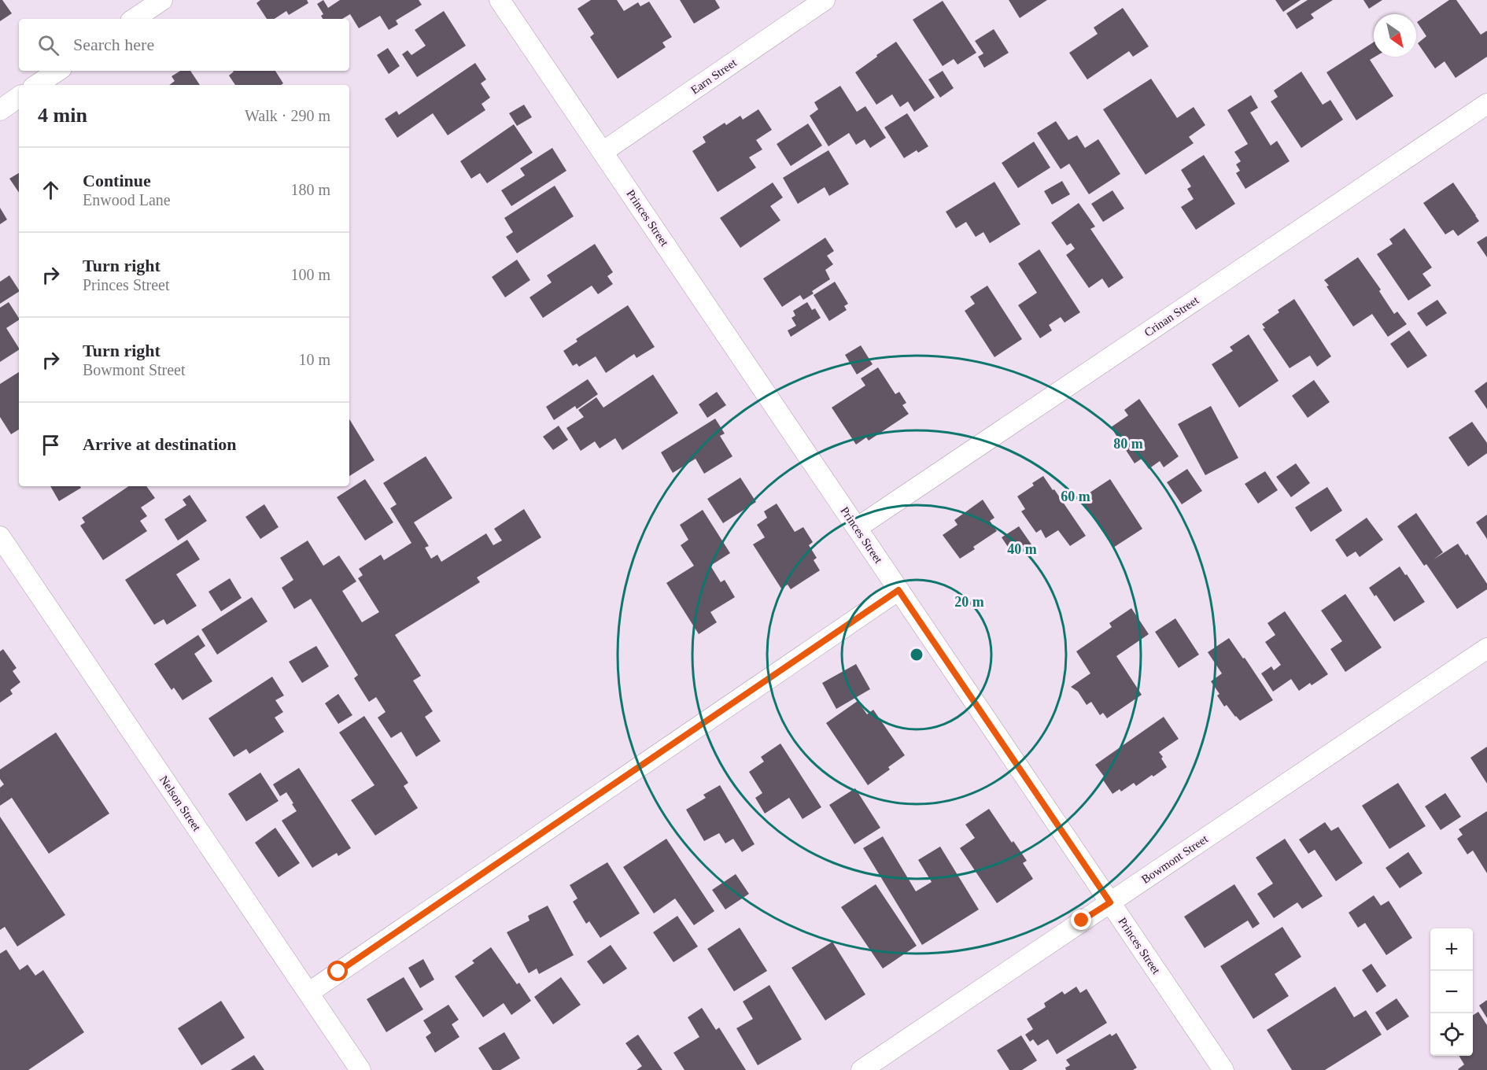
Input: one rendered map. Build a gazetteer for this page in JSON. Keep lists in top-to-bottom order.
{
  "streets": {
    "street": [
      "Earn Street",
      "Princes Street",
      "Crinan Street",
      "Nelson Street",
      "Bowmont Street"
    ]
  },
  "crossings": [
    ["Earn Street", "Princes Street"],
    ["Princes Street", "Crinan Street"],
    ["Princes Street", "Bowmont Street"]
  ],
  "north": "bottom right",
  "page": {
    "search": "Search here",
    "heading": ["4 min", "Walk · 290 m"],
    "list": [
      ["Continue", "Enwood Lane", "180 m"],
      ["Turn right", "Princes Street", "100 m"],
      ["Turn right", "Bowmont Street", "10 m"],
      "Arrive at destination"
    ],
    "map_buttons": ["+", "−"]
  },
  "rings": [
    "80 m",
    "60 m",
    "40 m",
    "20 m"
  ]
}
